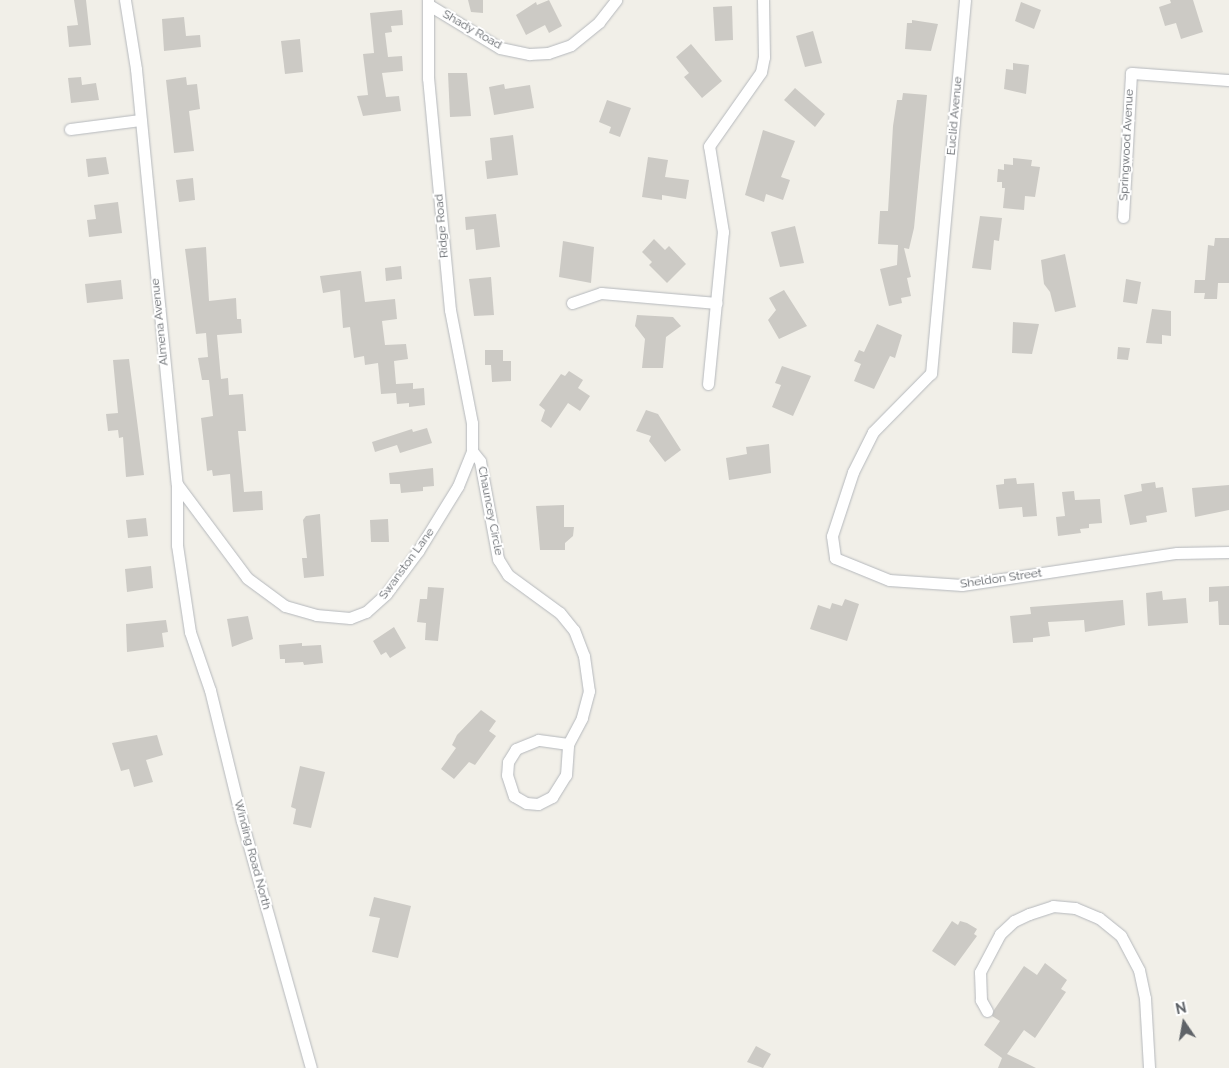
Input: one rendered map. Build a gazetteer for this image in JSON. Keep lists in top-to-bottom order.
{
  "streets": {
    "street": [
      "Shady Road",
      "Euclid Avenue",
      "Springwood Avenue",
      "Ridge Road",
      "Almena Avenue",
      "Chauncey Circle",
      "Swanston Lane",
      "Sheldon Street",
      "Winding Road North"
    ]
  },
  "crossings": [
    ["Shady Road", "Ridge Road"],
    ["Euclid Avenue", "Sheldon Street"],
    ["Ridge Road", "Chauncey Circle"],
    ["Ridge Road", "Swanston Lane"],
    ["Almena Avenue", "Swanston Lane"],
    ["Almena Avenue", "Winding Road North"],
    ["Chauncey Circle", "Swanston Lane"]
  ],
  "north": "top"
}
